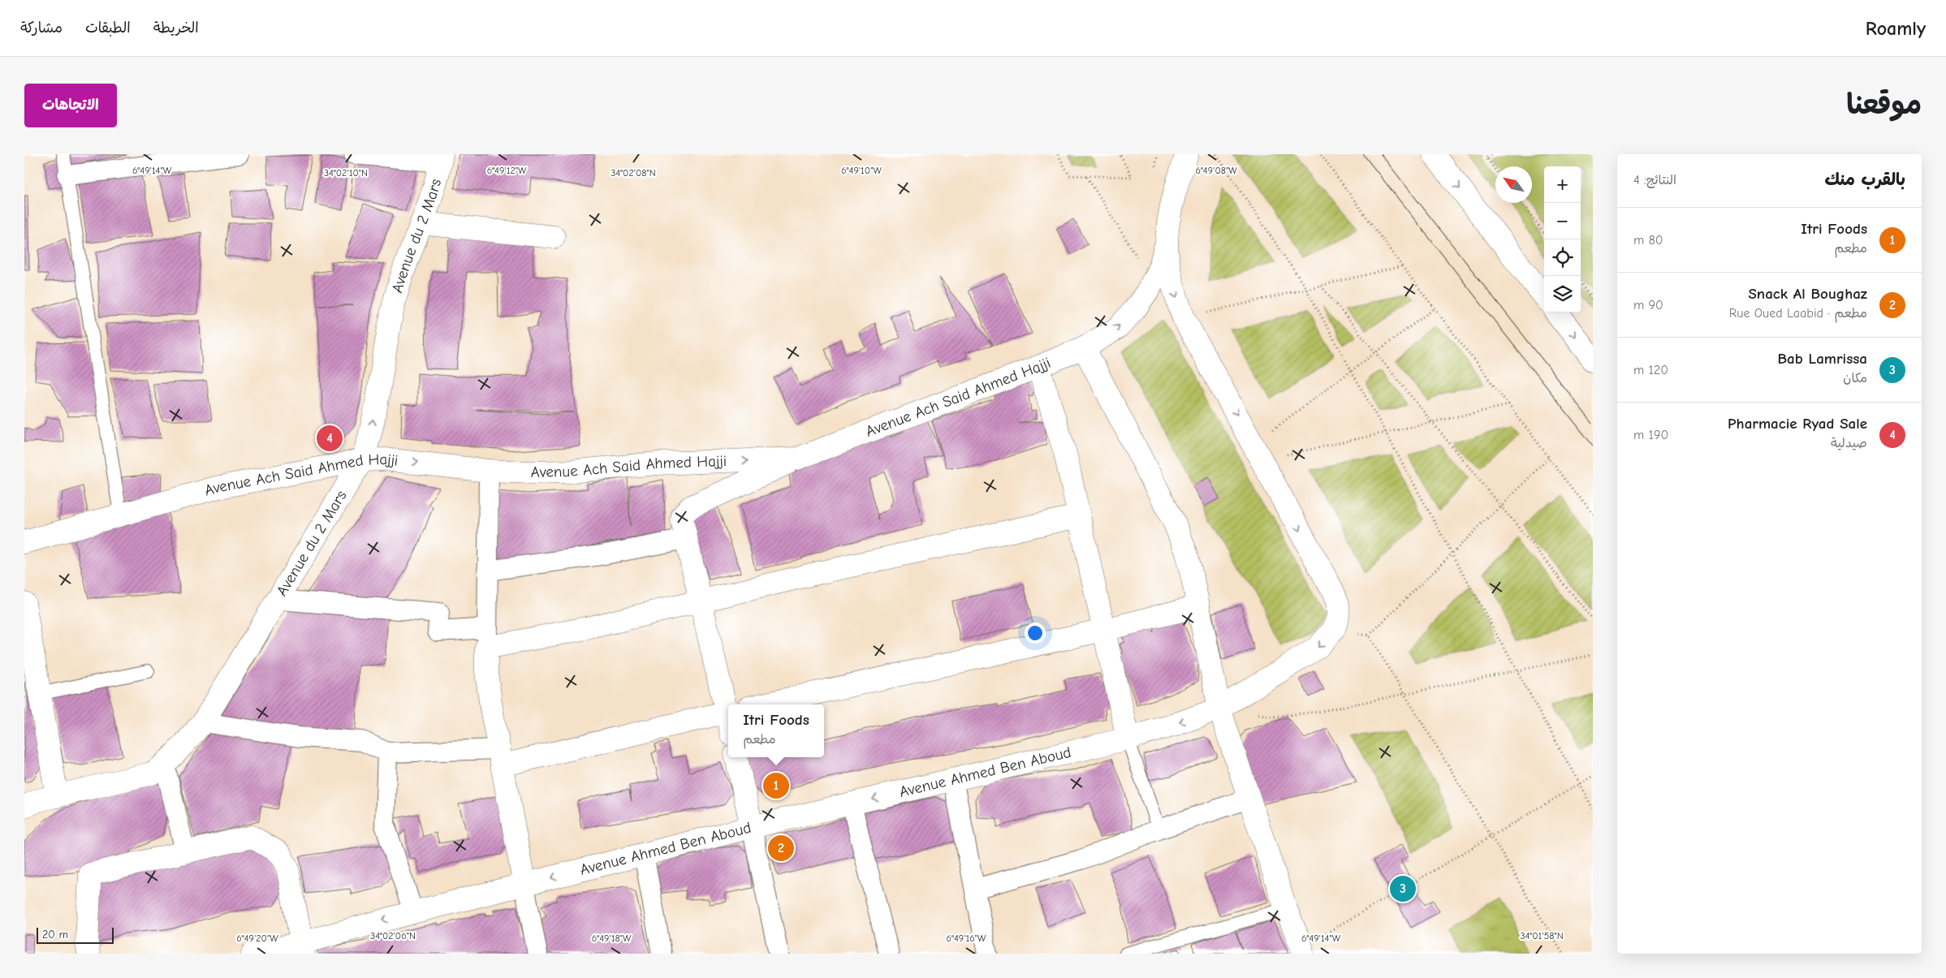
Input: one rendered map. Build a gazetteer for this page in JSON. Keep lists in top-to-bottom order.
{
  "streets": {
    "street": ["Avenue du 2 Mars", "Avenue Ach Said Ahmed Hajji", "Avenue Ahmed Ben Aboud"]
  },
  "crossings": [
    ["Avenue du 2 Mars", "Avenue Ach Said Ahmed Hajji"],
    ["Avenue Ach Said Ahmed Hajji", "Avenue Ahmed Ben Aboud"]
  ],
  "scale_bar": "20 m",
  "north": "top left",
  "page": {
    "header": "Roamly",
    "nav": ["الخريطة", "الطبقات", "مشاركة"],
    "title": "موقعنا",
    "buttons": "الاتجاهات",
    "heading": ["بالقرب منك", "النتائج: 4"],
    "map_buttons": ["+", "−"],
    "list": [
      {
        "mark": "1",
        "name": "Itri Foods",
        "note": "مطعم",
        "value": "80 m"
      },
      {
        "mark": "2",
        "name": "Snack Al Boughaz",
        "note": "مطعم · Rue Oued Laabid",
        "value": "90 m"
      },
      {
        "mark": "3",
        "name": "Bab Lamrissa",
        "note": "مكان",
        "value": "120 m"
      },
      {
        "mark": "4",
        "name": "Pharmacie Ryad Sale",
        "note": "صيدلية",
        "value": "190 m"
      }
    ],
    "pins": [
      "4",
      "1",
      "2",
      "3"
    ],
    "popup": ["Itri Foods", "مطعم"],
    "scale": "20 m"
  },
  "coordinates": [
    "6°49'14\"W",
    "6°49'12\"W",
    "6°49'10\"W",
    "6°49'08\"W",
    "34°02'10\"N",
    "34°02'08\"N",
    "34°02'06\"N",
    "34°01'58\"N",
    "6°49'20\"W",
    "6°49'18\"W",
    "6°49'16\"W"
  ]
}
